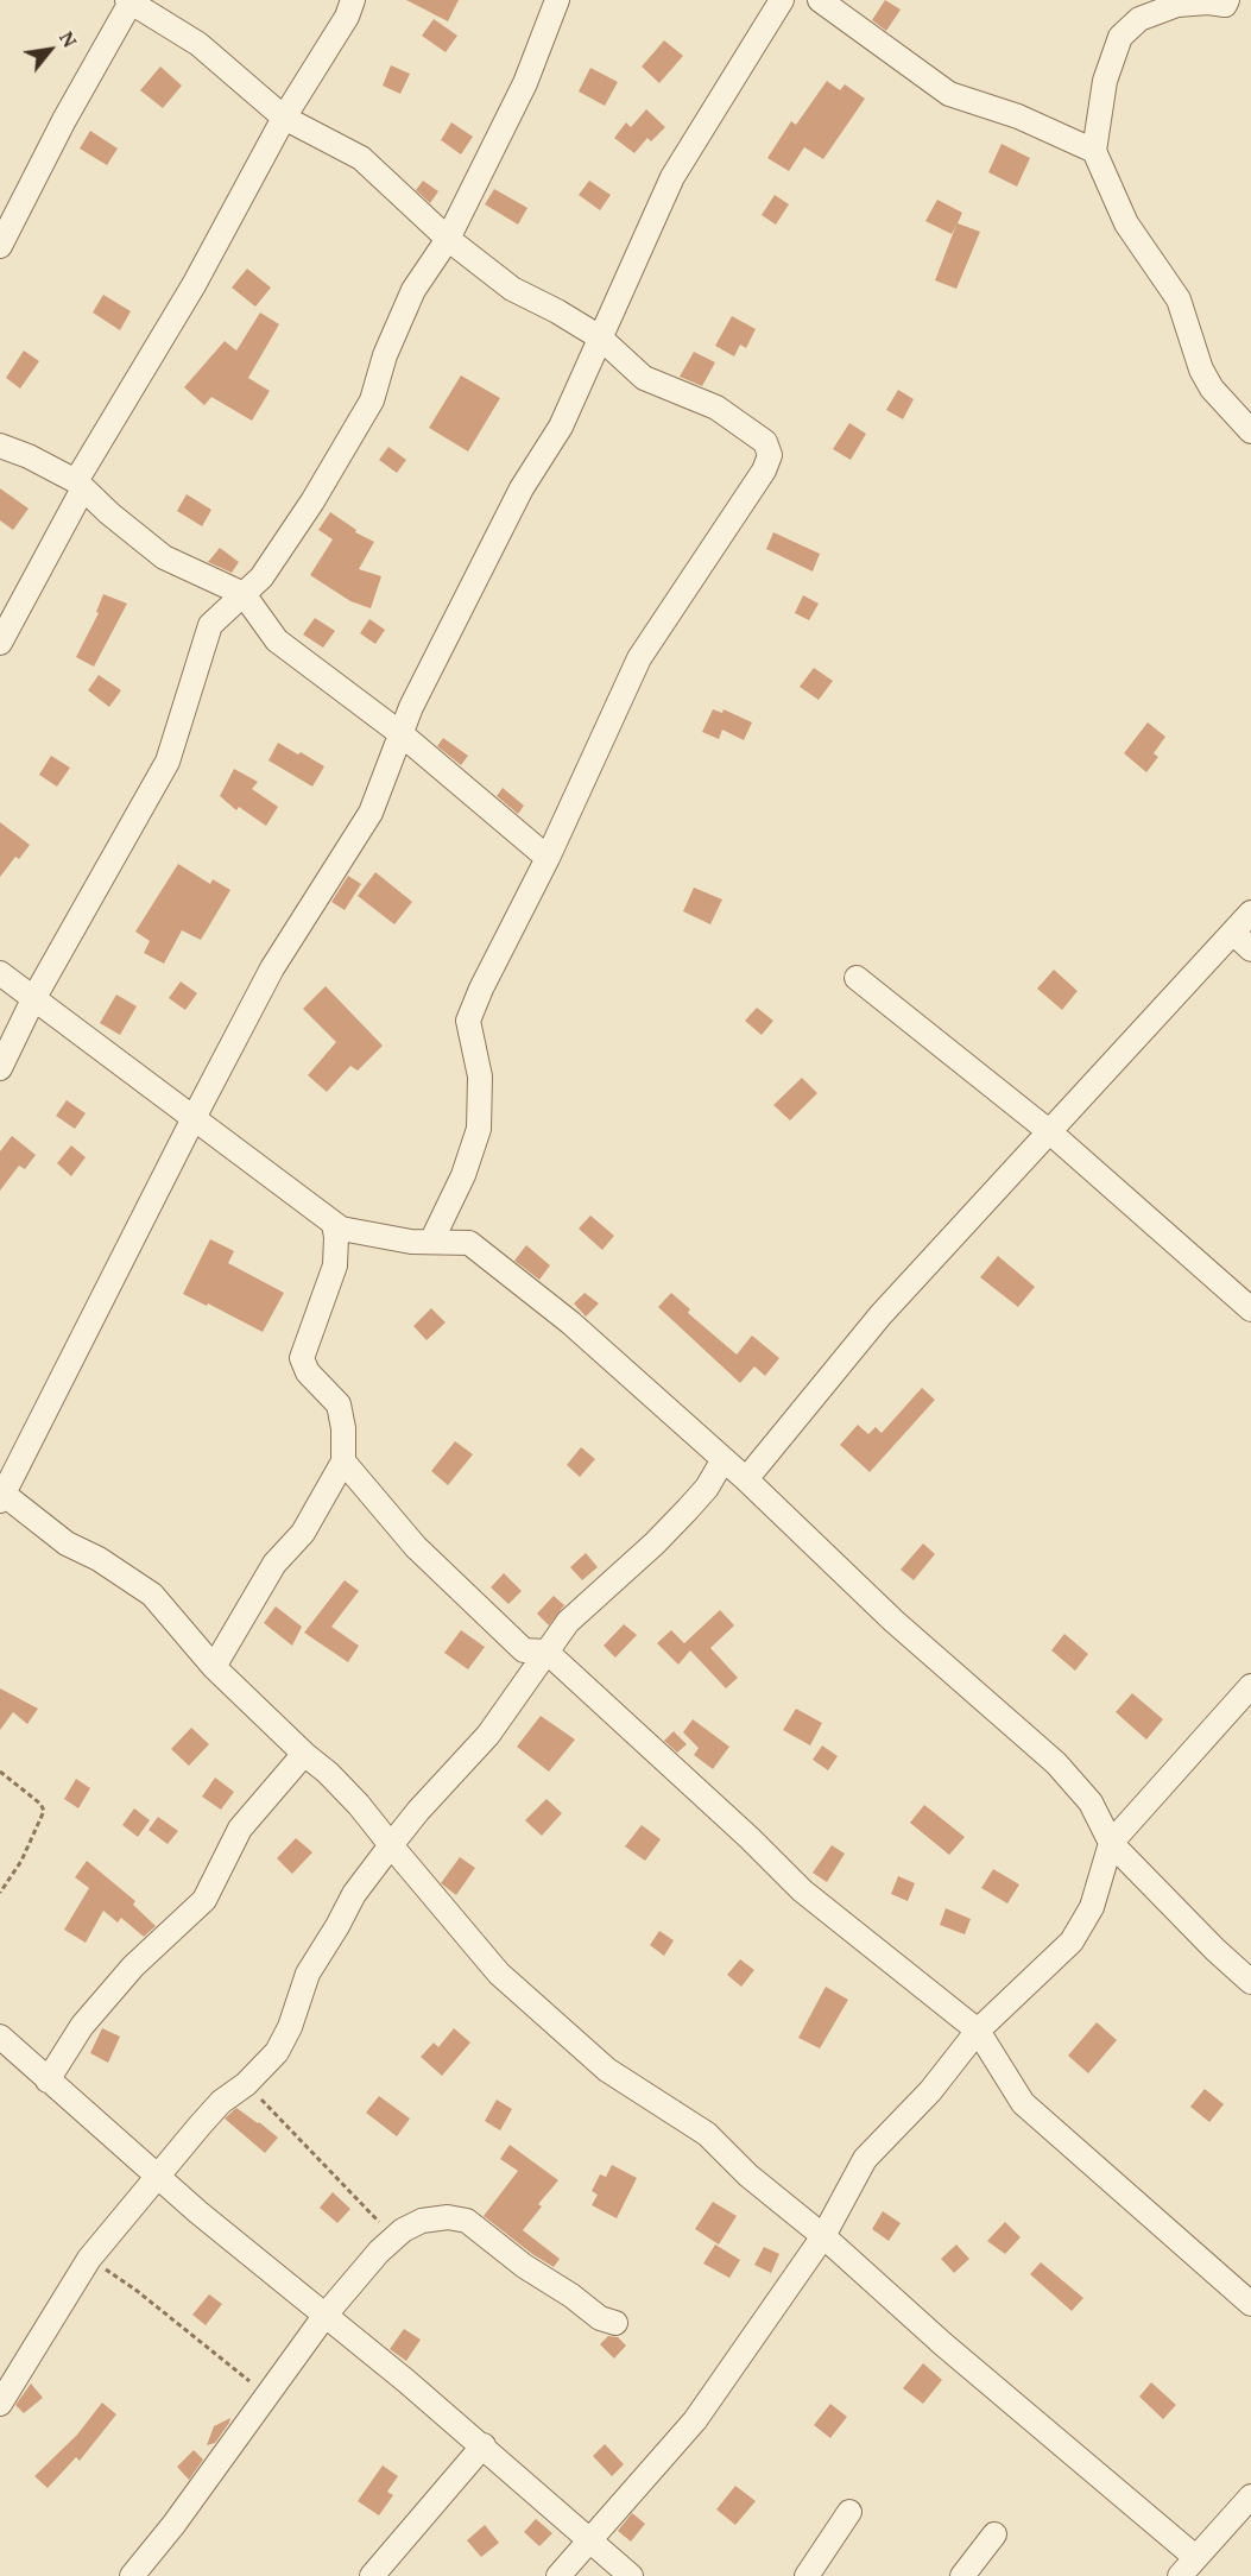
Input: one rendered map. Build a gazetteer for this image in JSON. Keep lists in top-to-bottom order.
{
  "north": "top right"
}
